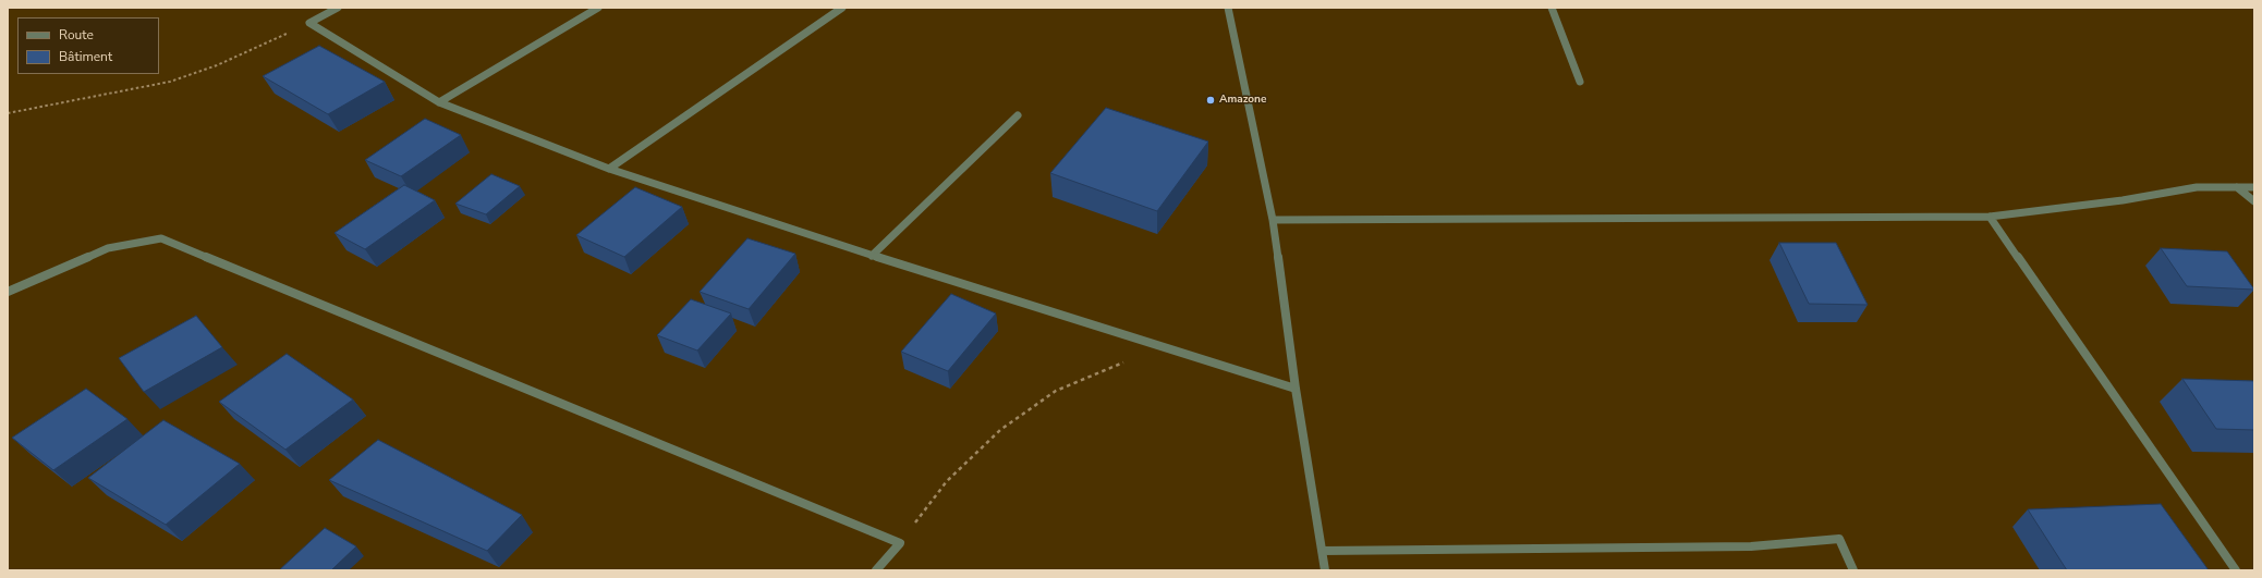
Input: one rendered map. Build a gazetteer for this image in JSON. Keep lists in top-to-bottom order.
{
  "places": ["Amazone"],
  "legend": ["Route", "Bâtiment"]
}
